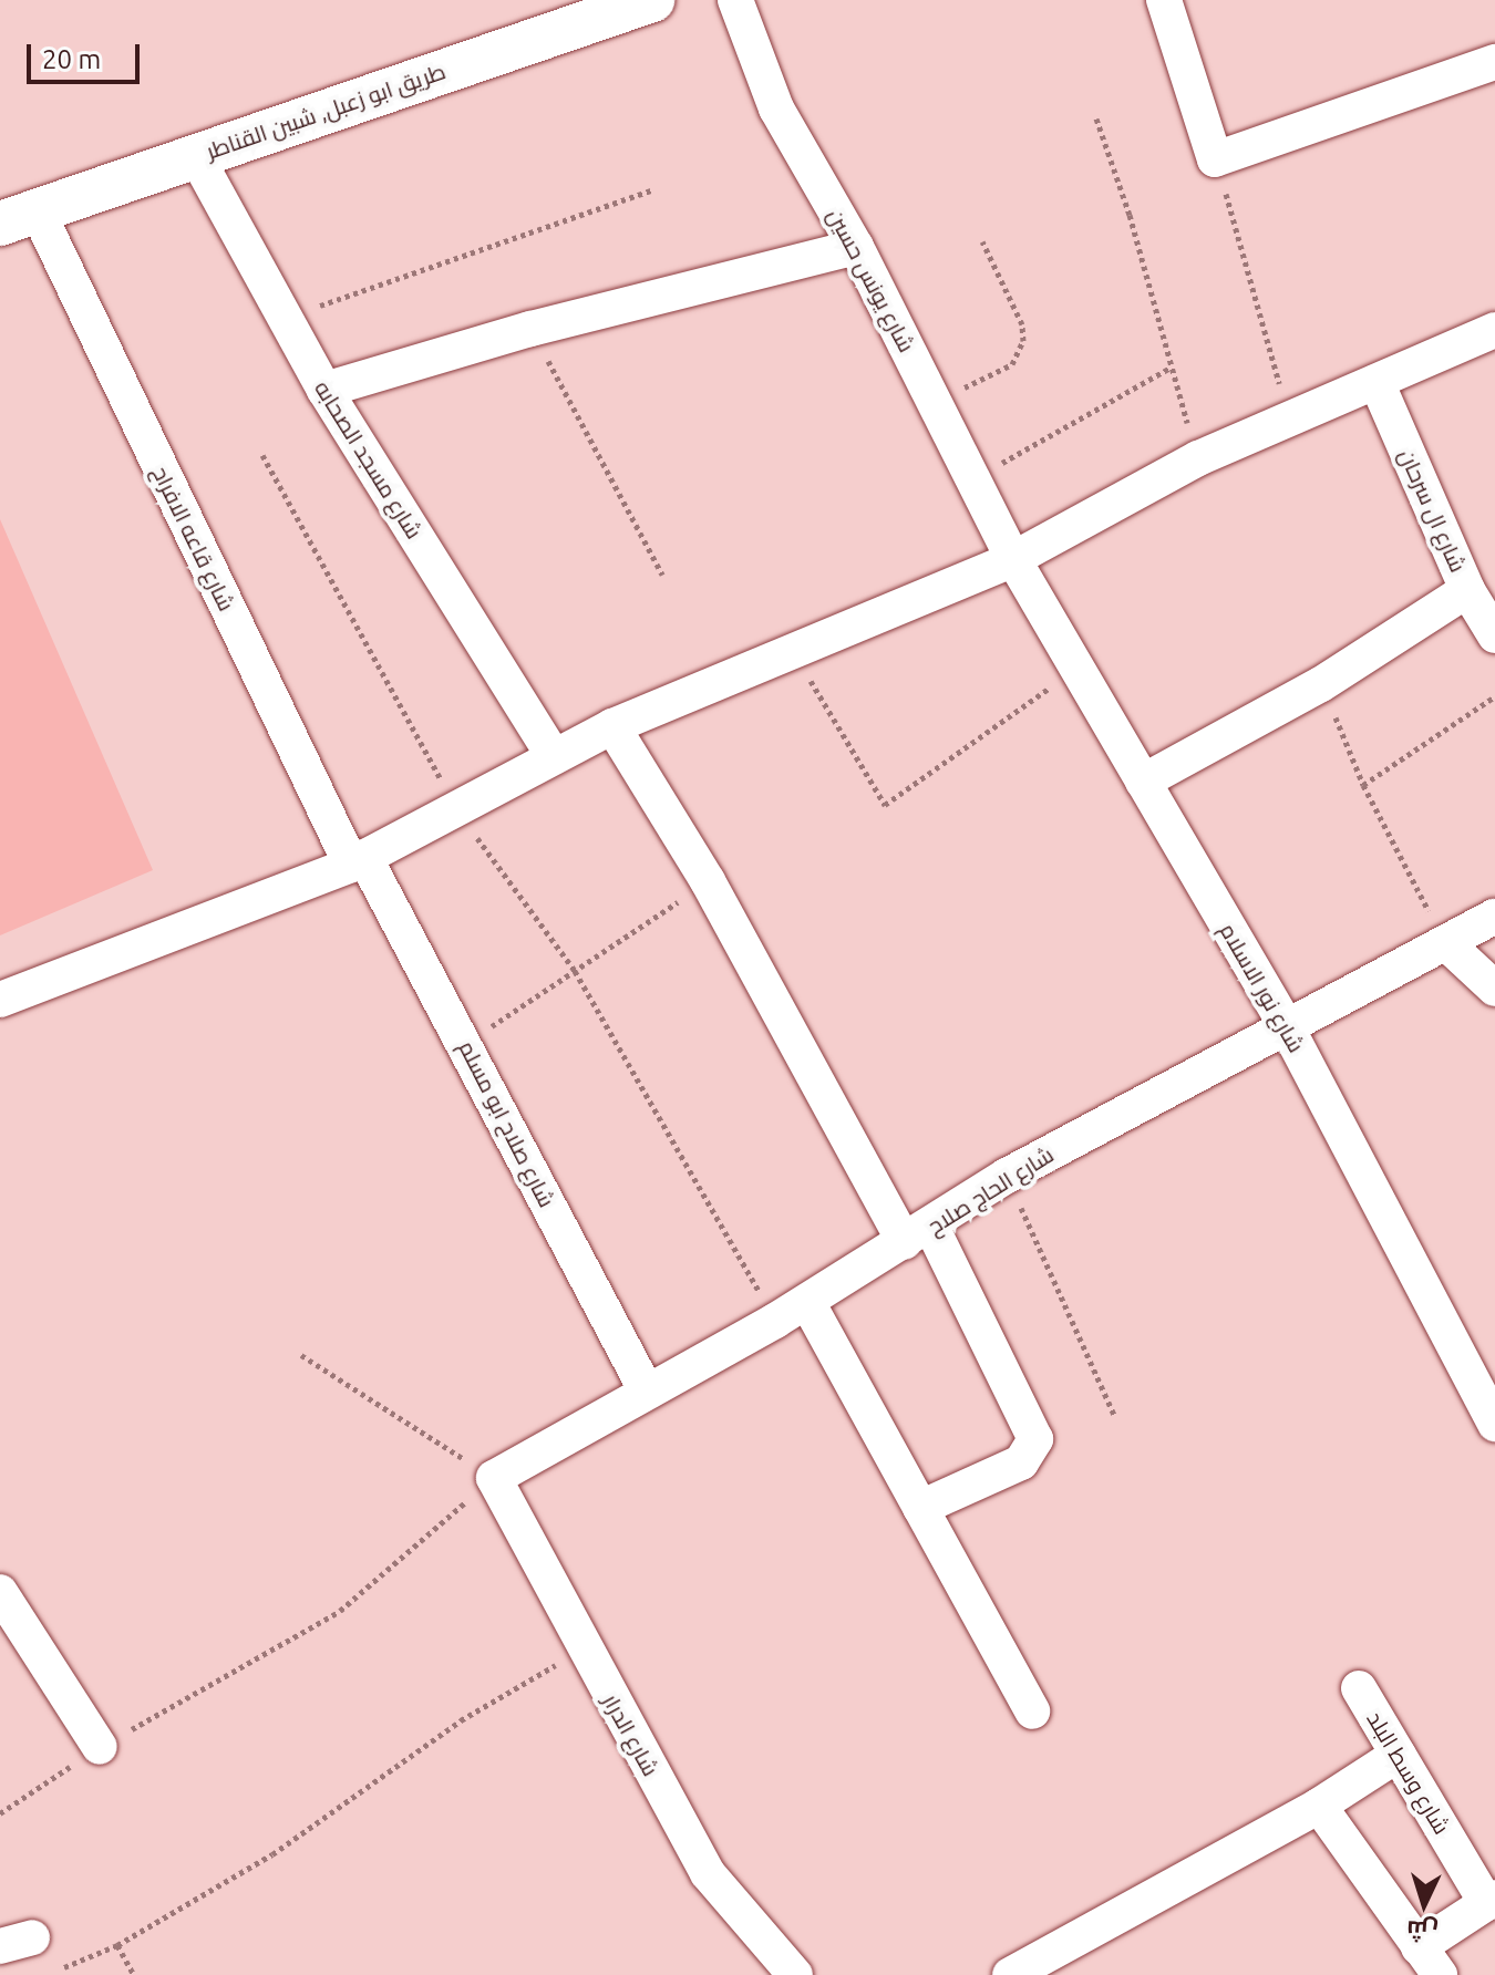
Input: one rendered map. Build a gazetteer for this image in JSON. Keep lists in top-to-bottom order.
{
  "streets": {
    "street": [
      "طريق ابو زعبل, شبين القناطر",
      "شارع يونس حسين",
      "شارع مسجد الصحابه",
      "شارع ال سرحان",
      "شارع قاعه الافراح",
      "شارع نور الاسلام",
      "شارع صلاح ابو مسلم",
      "شارع الحاج صلاح",
      "شارع الدرار",
      "شارع وسط البلد"
    ]
  },
  "crossings": [
    ["طريق ابو زعبل, شبين القناطر", "شارع مسجد الصحابه"],
    ["طريق ابو زعبل, شبين القناطر", "شارع قاعه الافراح"],
    ["شارع يونس حسين", "شارع نور الاسلام"],
    ["شارع قاعه الافراح", "شارع صلاح ابو مسلم"],
    ["شارع نور الاسلام", "شارع الحاج صلاح"],
    ["شارع صلاح ابو مسلم", "شارع الحاج صلاح"],
    ["شارع الحاج صلاح", "شارع الدرار"]
  ],
  "scale_bar": "20 m",
  "north": "bottom"
}
